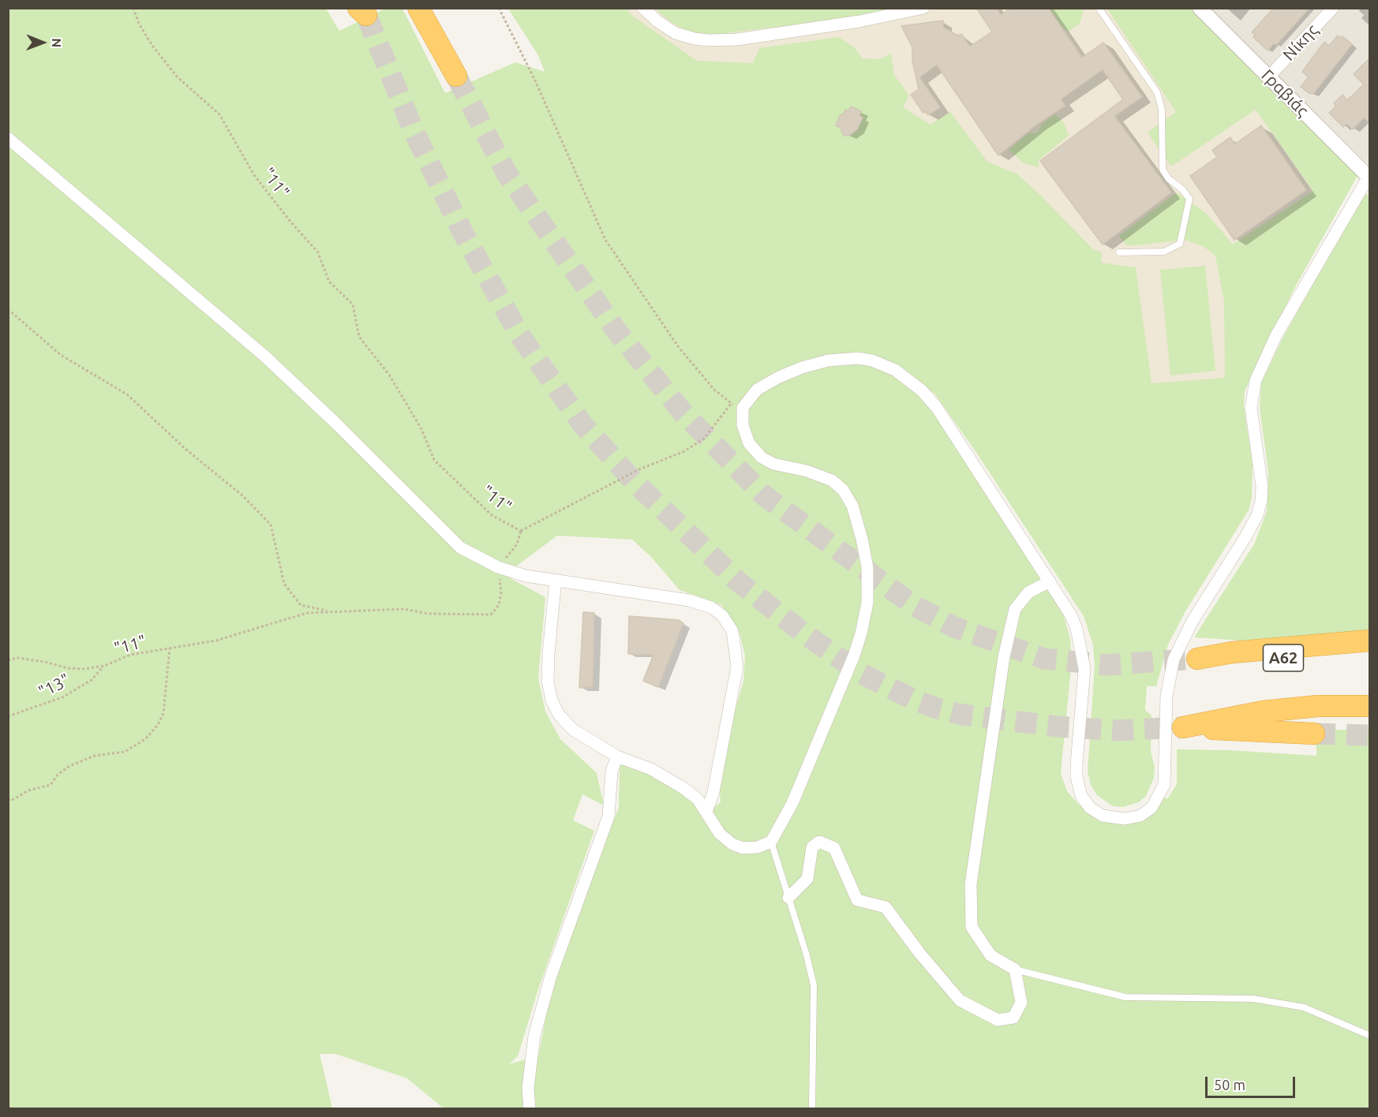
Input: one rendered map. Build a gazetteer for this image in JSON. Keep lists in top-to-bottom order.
{
  "streets": {
    "highway": ["Α62"],
    "street": ["Νίκης", "Γραβιάς"],
    "path": ["\"11\"", "\"13\""]
  },
  "crossings": [
    ["Νίκης", "Γραβιάς"],
    ["\"11\"", "\"13\""]
  ],
  "scale_bar": "50 m",
  "north": "right"
}
